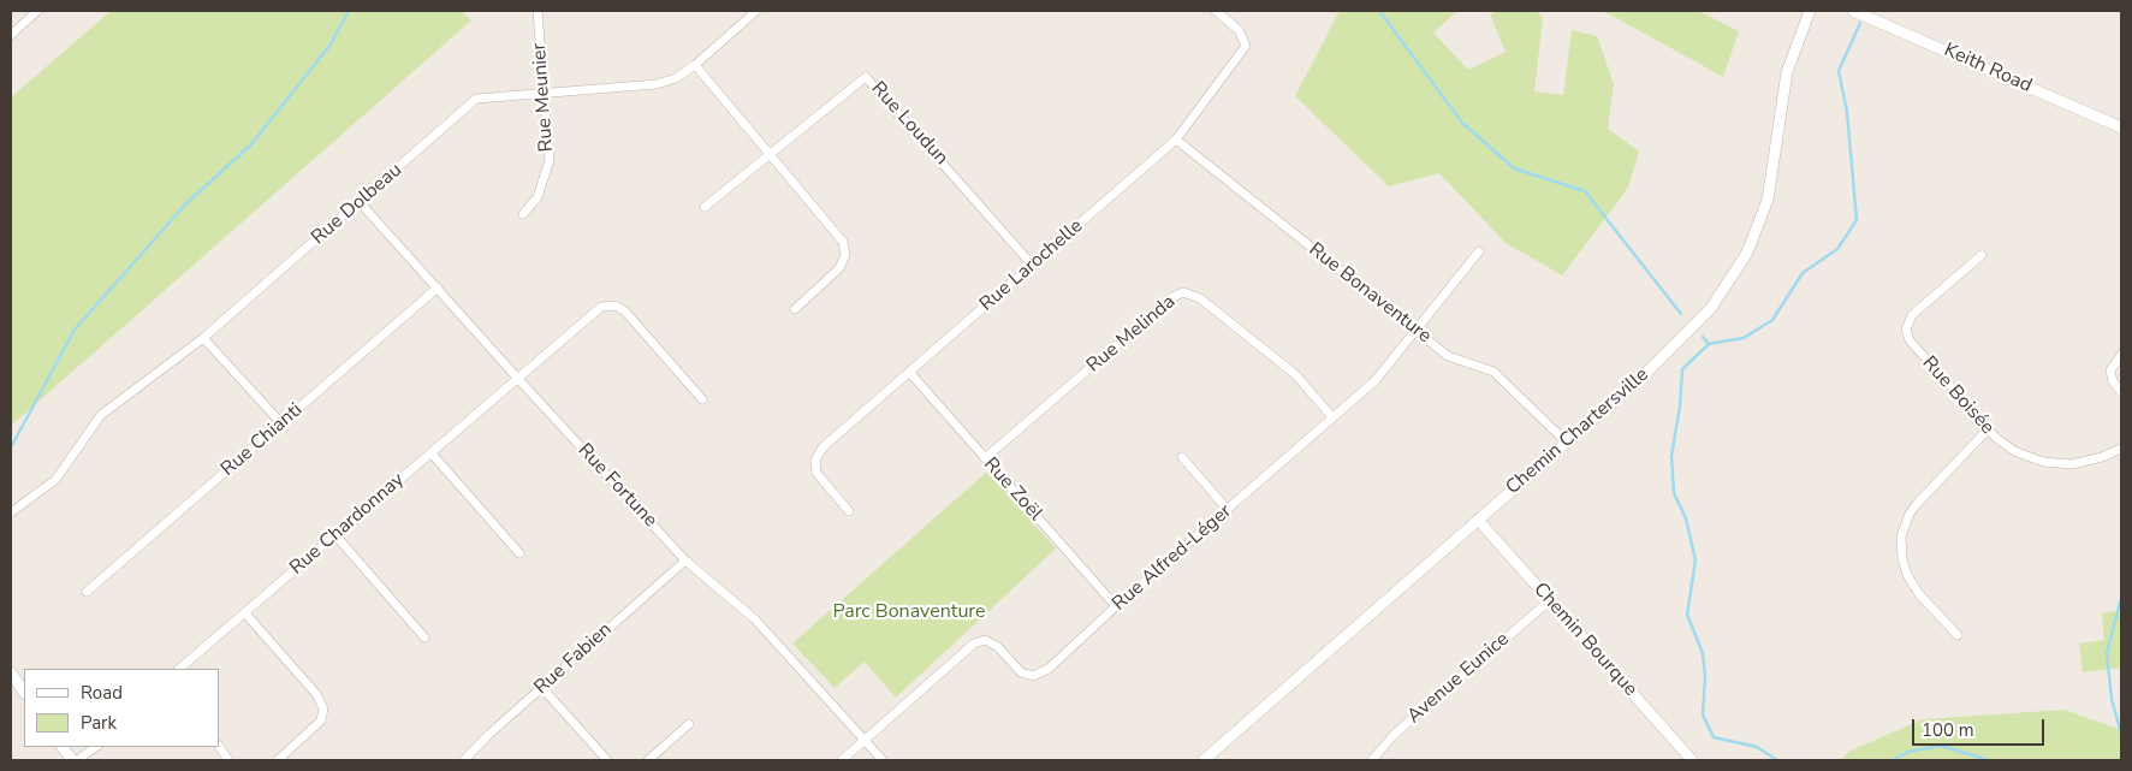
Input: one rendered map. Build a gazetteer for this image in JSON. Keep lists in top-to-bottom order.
{
  "streets": {
    "street": [
      "Keith Road",
      "Rue Meunier",
      "Rue Loudun",
      "Rue Dolbeau",
      "Rue Larochelle",
      "Rue Bonaventure",
      "Rue Melinda",
      "Rue Boisée",
      "Chemin Chartersville",
      "Rue Chianti",
      "Rue Fortune",
      "Rue Zoël",
      "Rue Chardonnay",
      "Rue Alfred-Léger",
      "Chemin Bourque",
      "Rue Fabien",
      "Avenue Eunice"
    ]
  },
  "crossings": [
    ["Rue Meunier", "Rue Dolbeau"],
    ["Rue Loudun", "Rue Larochelle"],
    ["Rue Dolbeau", "Rue Fortune"],
    ["Rue Larochelle", "Rue Bonaventure"],
    ["Rue Larochelle", "Rue Zoël"],
    ["Rue Bonaventure", "Chemin Chartersville"],
    ["Rue Bonaventure", "Rue Alfred-Léger"],
    ["Rue Melinda", "Rue Zoël"],
    ["Rue Melinda", "Rue Alfred-Léger"],
    ["Chemin Chartersville", "Chemin Bourque"],
    ["Rue Chianti", "Rue Fortune"],
    ["Rue Fortune", "Rue Chardonnay"],
    ["Rue Fortune", "Rue Alfred-Léger"],
    ["Rue Fortune", "Rue Fabien"],
    ["Rue Zoël", "Rue Alfred-Léger"],
    ["Chemin Bourque", "Avenue Eunice"]
  ],
  "parks": ["Parc Bonaventure"],
  "legend": ["Road", "Park"],
  "scale_bar": "100 m"
}
